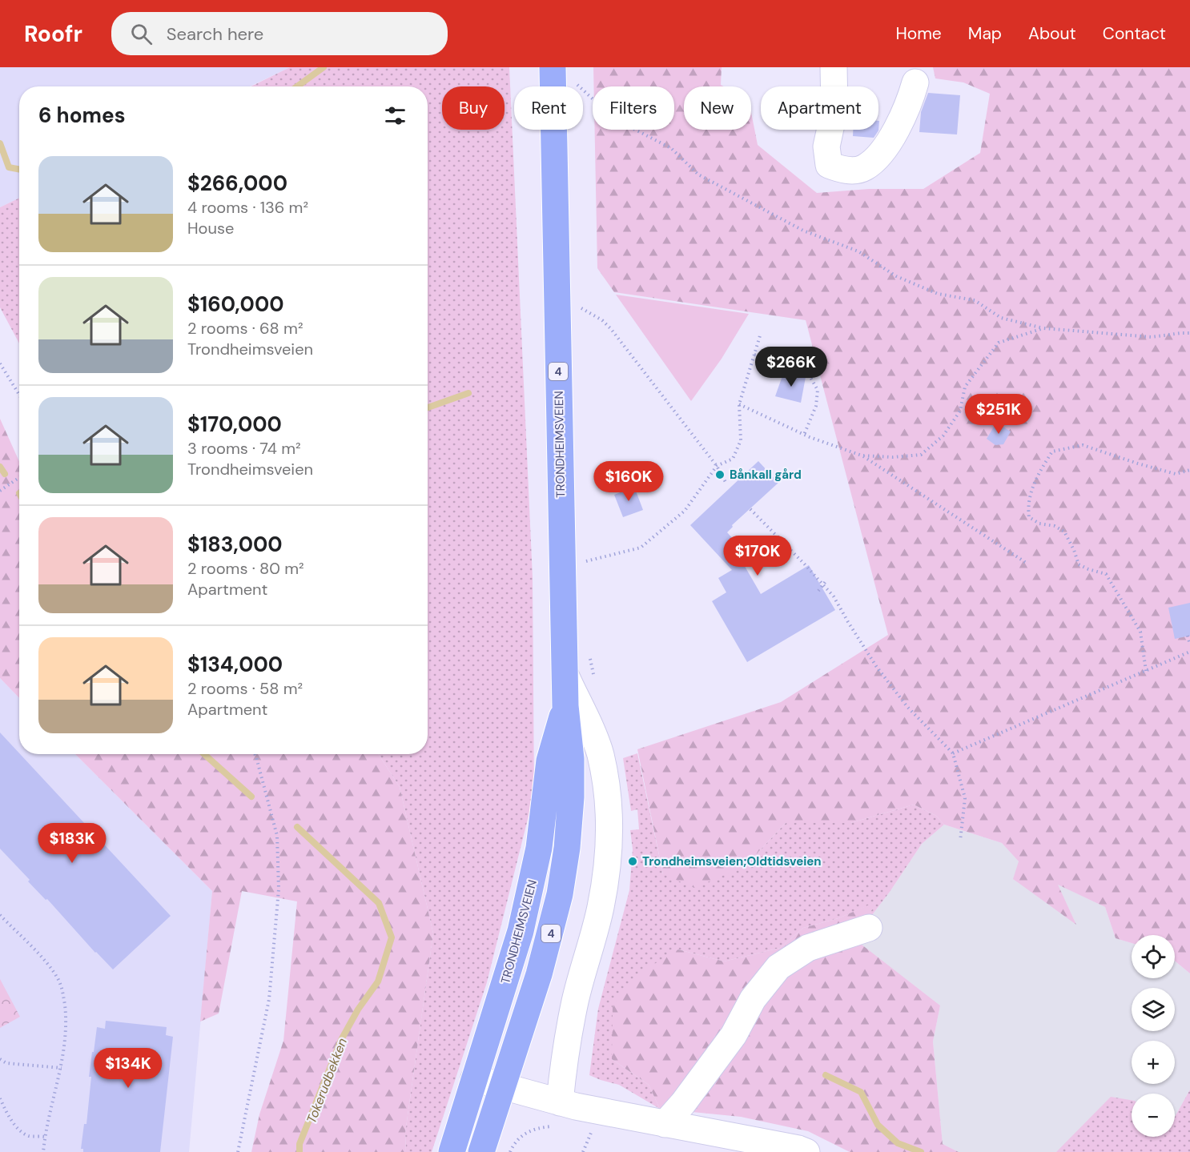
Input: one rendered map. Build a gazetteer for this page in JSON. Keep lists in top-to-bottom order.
{
  "streets": {
    "highway": ["4", "TRONDHEIMSVEIEN"]
  },
  "water": ["Tokerudbekken"],
  "places": ["Bånkall gård", "Trondheimsveien;Oldtidsveien"],
  "page": {
    "header": "Roofr",
    "search": "Search here",
    "nav": [
      "Home",
      "Map",
      "About",
      "Contact"
    ],
    "chip": [
      "Buy",
      "Rent",
      "Filters",
      "New",
      "Apartment"
    ],
    "heading": "6 homes",
    "list": [
      {
        "name": "$266,000",
        "note": "4 rooms · 136 m² · House"
      },
      {
        "name": "$160,000",
        "note": "2 rooms · 68 m² · Trondheimsveien"
      },
      {
        "name": "$170,000",
        "note": "3 rooms · 74 m² · Trondheimsveien"
      },
      {
        "name": "$183,000",
        "note": "2 rooms · 80 m² · Apartment"
      },
      {
        "name": "$134,000",
        "note": "2 rooms · 58 m² · Apartment"
      }
    ],
    "price": [
      "$266K",
      "$251K",
      "$160K",
      "$170K",
      "$183K",
      "$134K"
    ],
    "map_buttons": ["+", "−"]
  }
}
